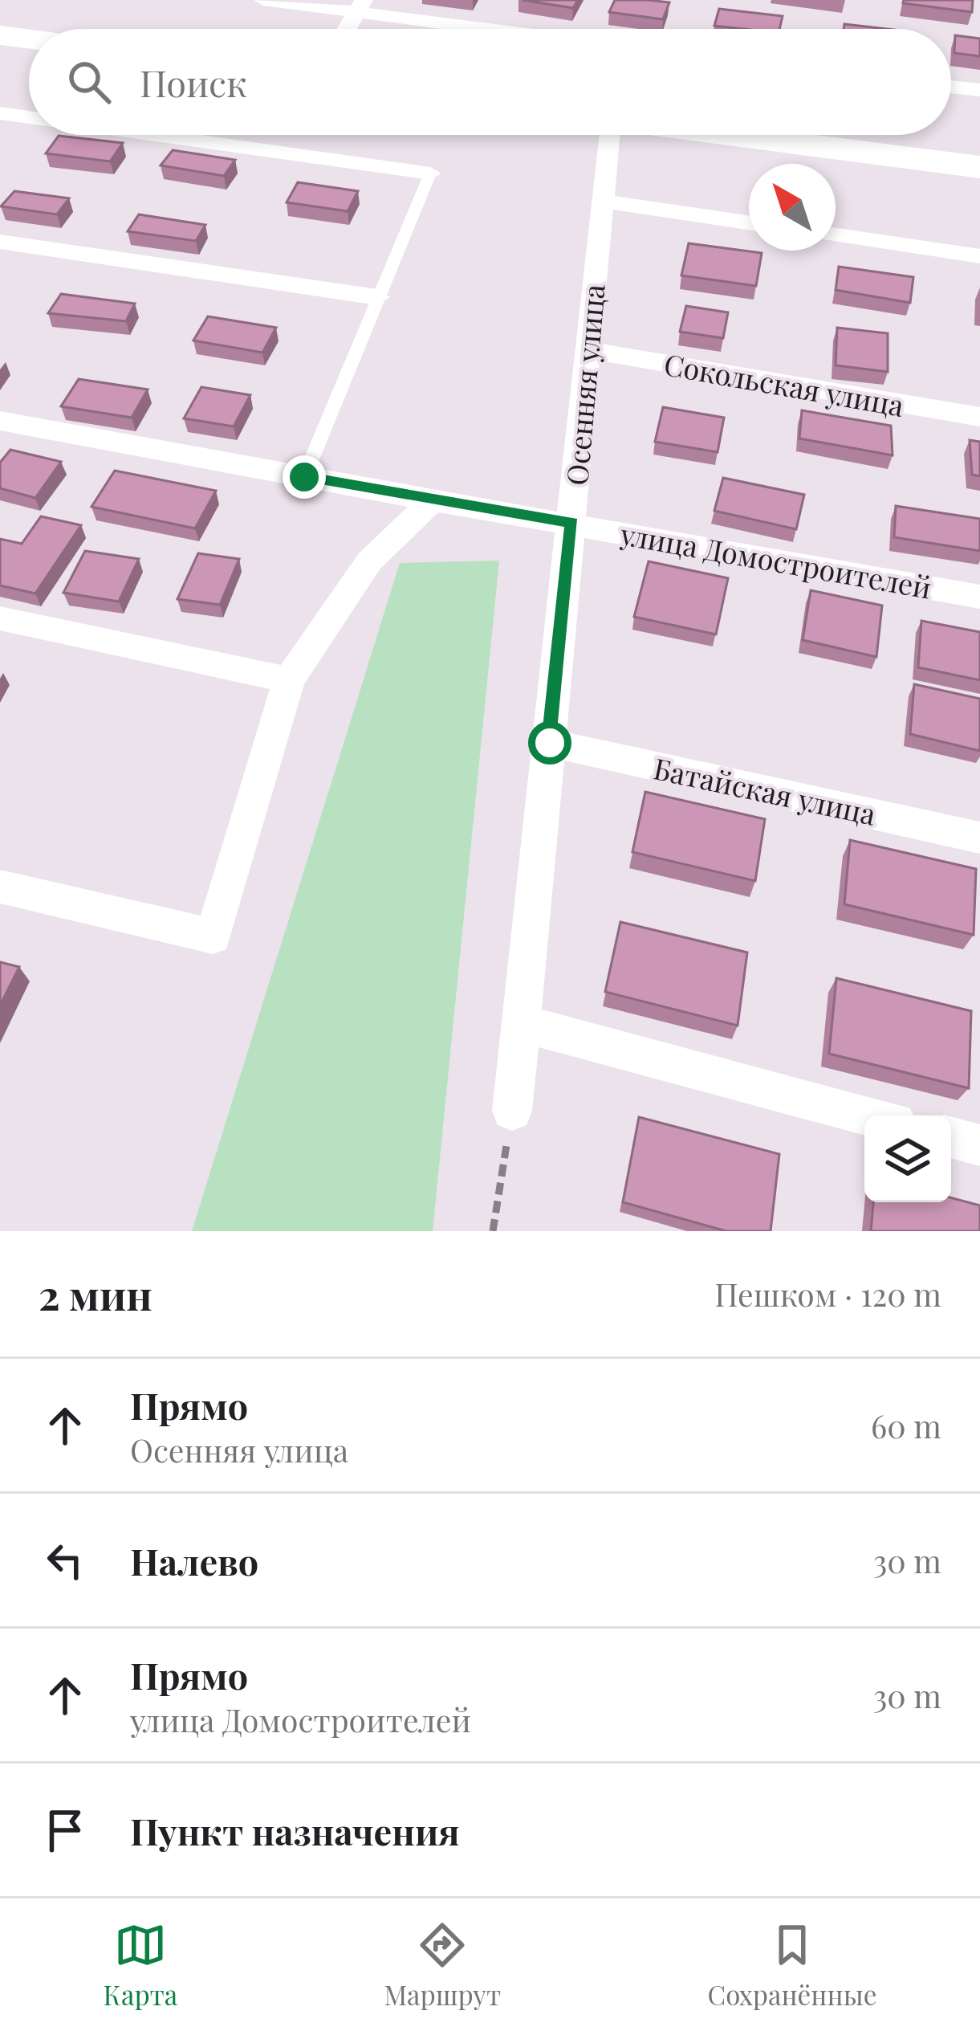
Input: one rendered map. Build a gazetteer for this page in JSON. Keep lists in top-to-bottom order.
{
  "streets": {
    "street": [
      "Сокольская улица",
      "Осенняя улица",
      "улица Домостроителей",
      "Батайская улица"
    ]
  },
  "crossings": [
    ["Сокольская улица", "Осенняя улица"],
    ["Осенняя улица", "улица Домостроителей"],
    ["Осенняя улица", "Батайская улица"]
  ],
  "north": "top left",
  "page": {
    "search": "Поиск",
    "heading": ["2 мин", "Пешком · 120 m"],
    "list": [
      ["Прямо", "Осенняя улица", "60 m"],
      ["Налево", "30 m"],
      ["Прямо", "улица Домостроителей", "30 m"],
      "Пункт назначения"
    ],
    "nav": ["Карта", "Маршрут", "Сохранённые"]
  }
}
